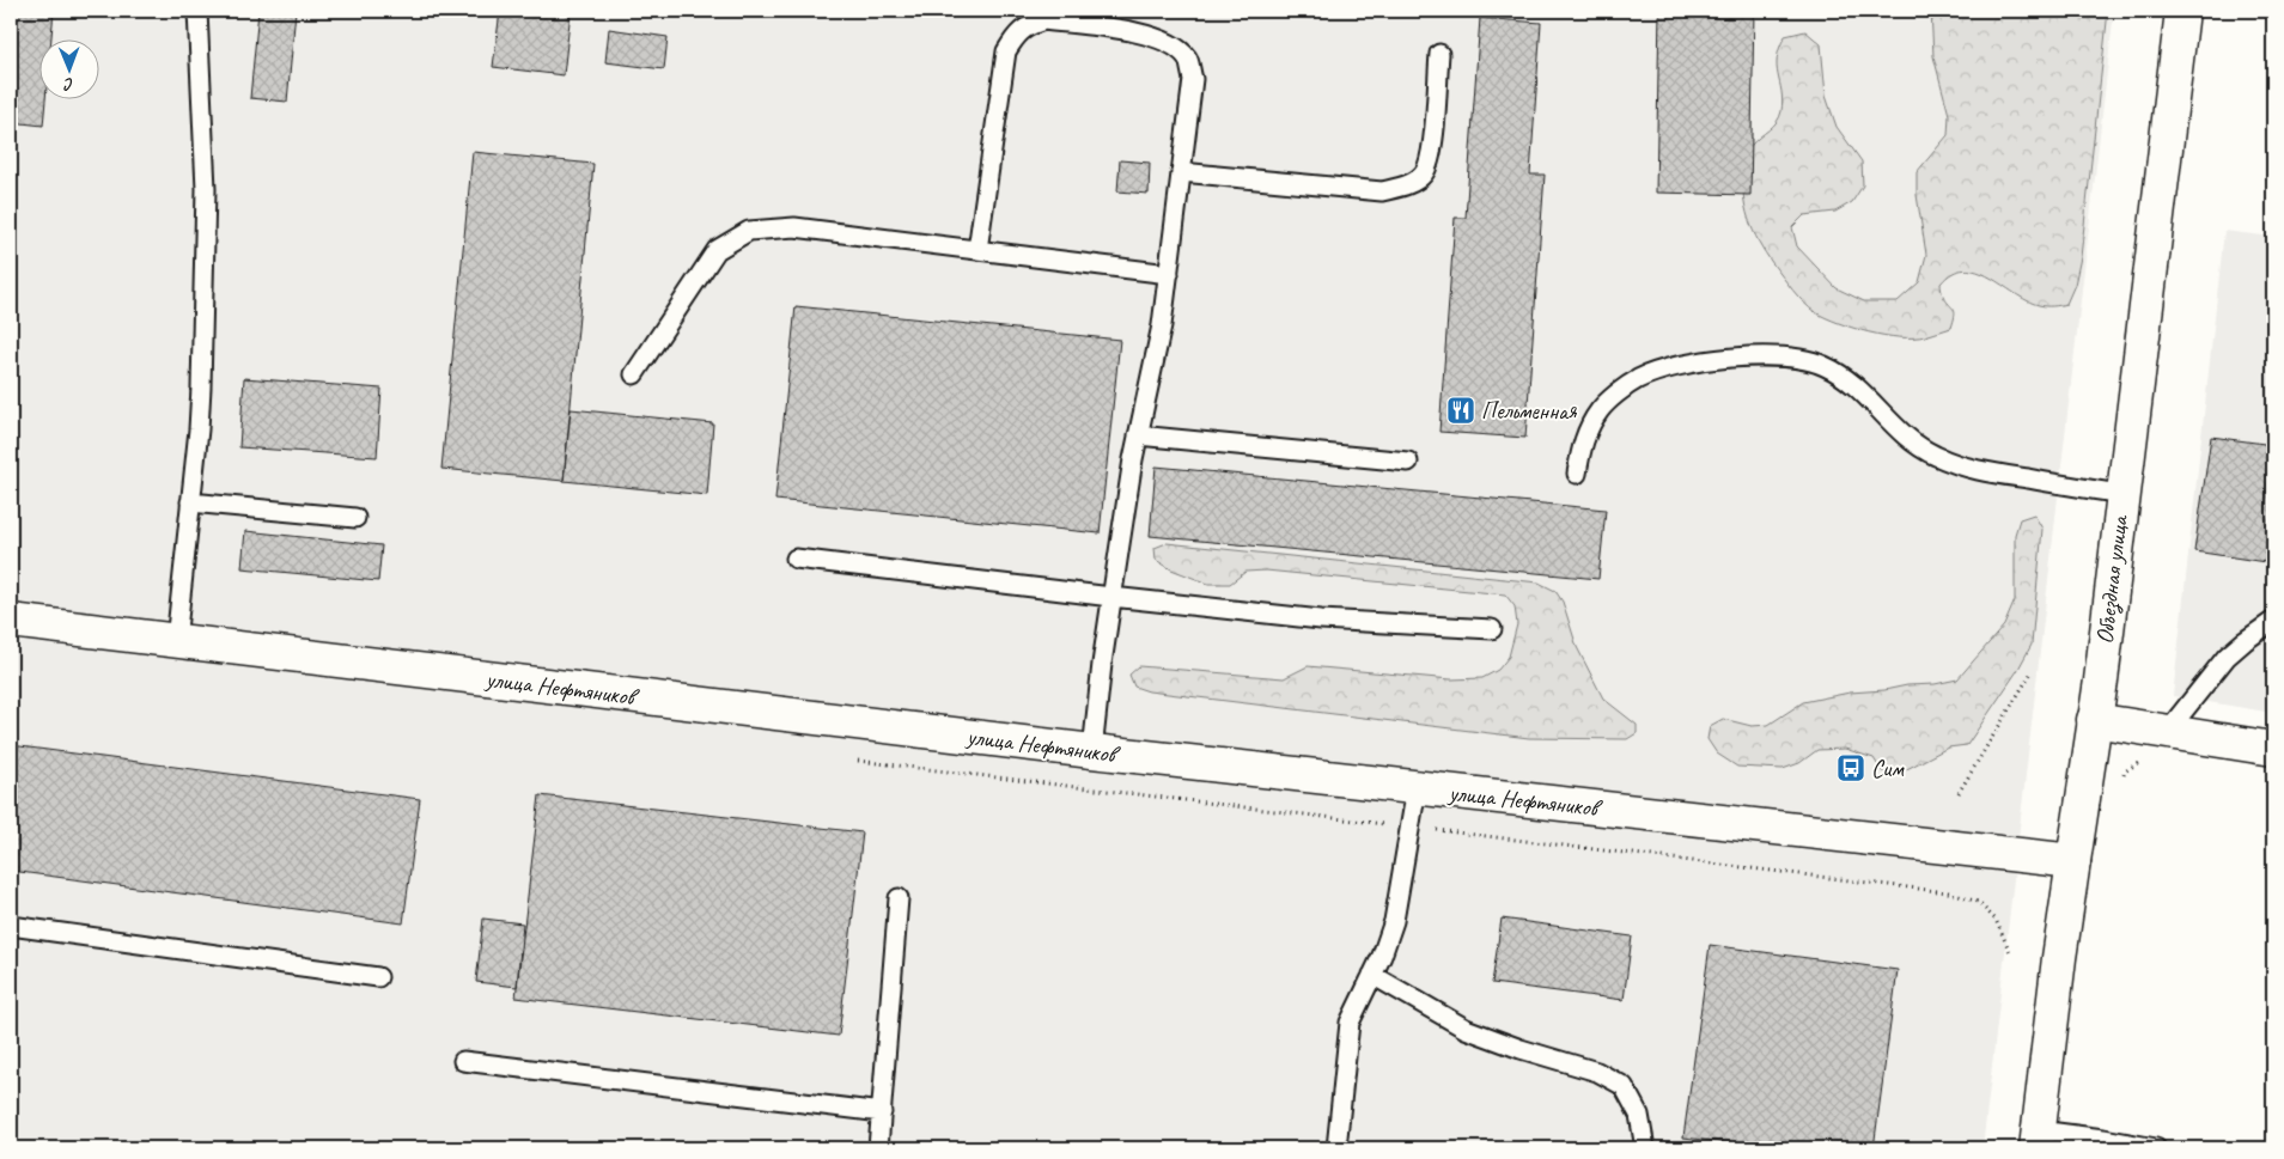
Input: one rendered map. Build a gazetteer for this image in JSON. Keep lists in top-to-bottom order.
{
  "streets": {
    "street": ["Объездная улица", "улица Нефтяников"]
  },
  "crossings": [
    ["Объездная улица", "улица Нефтяников"]
  ],
  "places": {
    "restaurant": ["Пельменная"],
    "bus stop": ["Сим"]
  },
  "north": "bottom"
}
